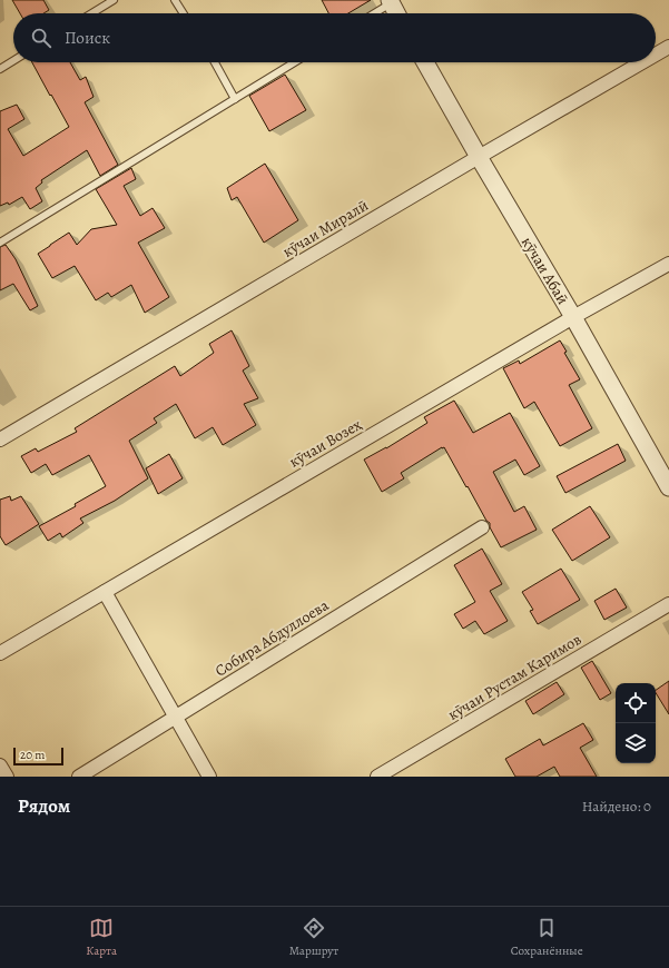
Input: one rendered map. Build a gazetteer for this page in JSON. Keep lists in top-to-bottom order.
{
  "streets": {
    "street": [
      "кӯчаи Миралӣ",
      "кӯчаи Абаӣ",
      "кӯчаи Возеҳ",
      "Собира Абдуллоева",
      "кӯчаи Рустам Каримов"
    ]
  },
  "crossings": [
    ["кӯчаи Миралӣ", "кӯчаи Абаӣ"],
    ["кӯчаи Абаӣ", "кӯчаи Возеҳ"]
  ],
  "scale_bar": "20 m",
  "page": {
    "search": "Поиск",
    "scale": "20 m",
    "heading": ["Рядом", "Найдено: 0"],
    "nav": ["Карта", "Маршрут", "Сохранённые"]
  }
}
